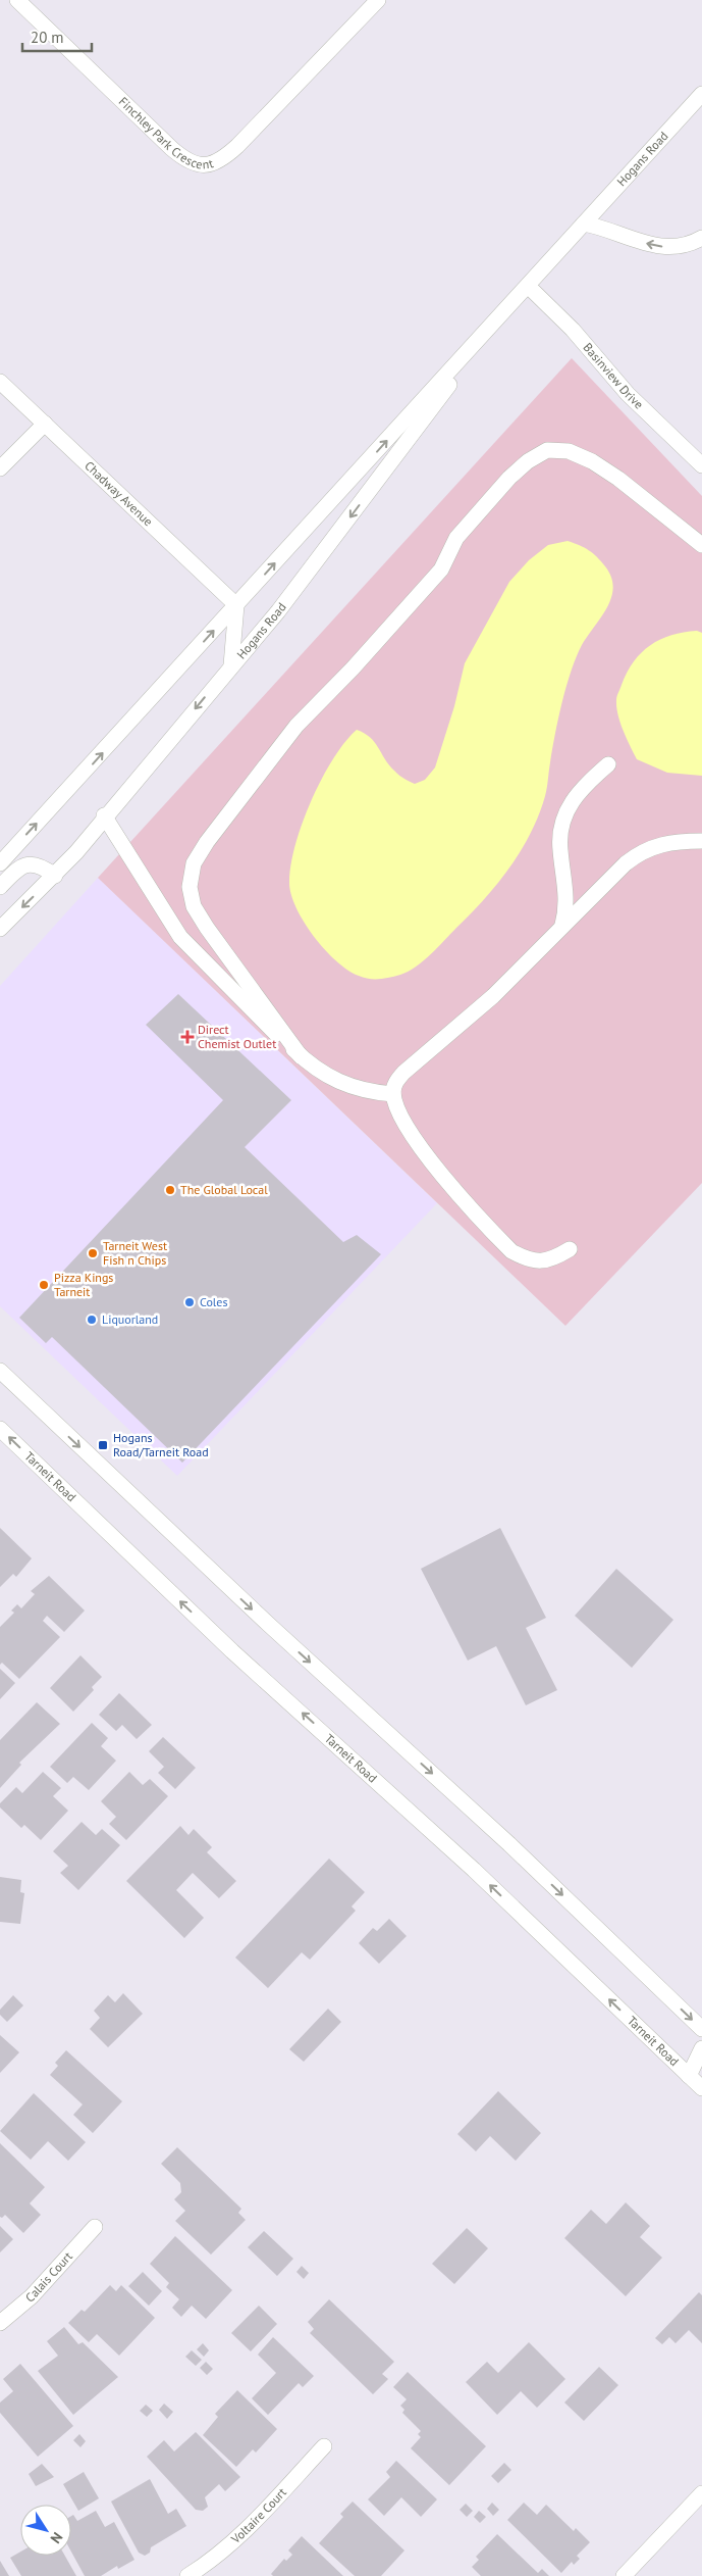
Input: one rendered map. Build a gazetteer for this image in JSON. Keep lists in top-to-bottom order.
{
  "streets": {
    "street": [
      "Finchley Park Crescent",
      "Hogans Road",
      "Basinview Drive",
      "Chadway Avenue",
      "Tarneit Road",
      "Calais Court",
      "Voltaire Court"
    ]
  },
  "crossings": [
    ["Hogans Road", "Basinview Drive"],
    ["Hogans Road", "Chadway Avenue"]
  ],
  "places": {
    "health": ["Direct Chemist Outlet"],
    "other": [
      "The Global Local",
      "Tarneit West Fish n Chips",
      "Pizza Kings Tarneit",
      "Coles",
      "Liquorland"
    ],
    "transit": ["Hogans Road/Tarneit Road"]
  },
  "scale_bar": "20 m",
  "north": "bottom right"
}
